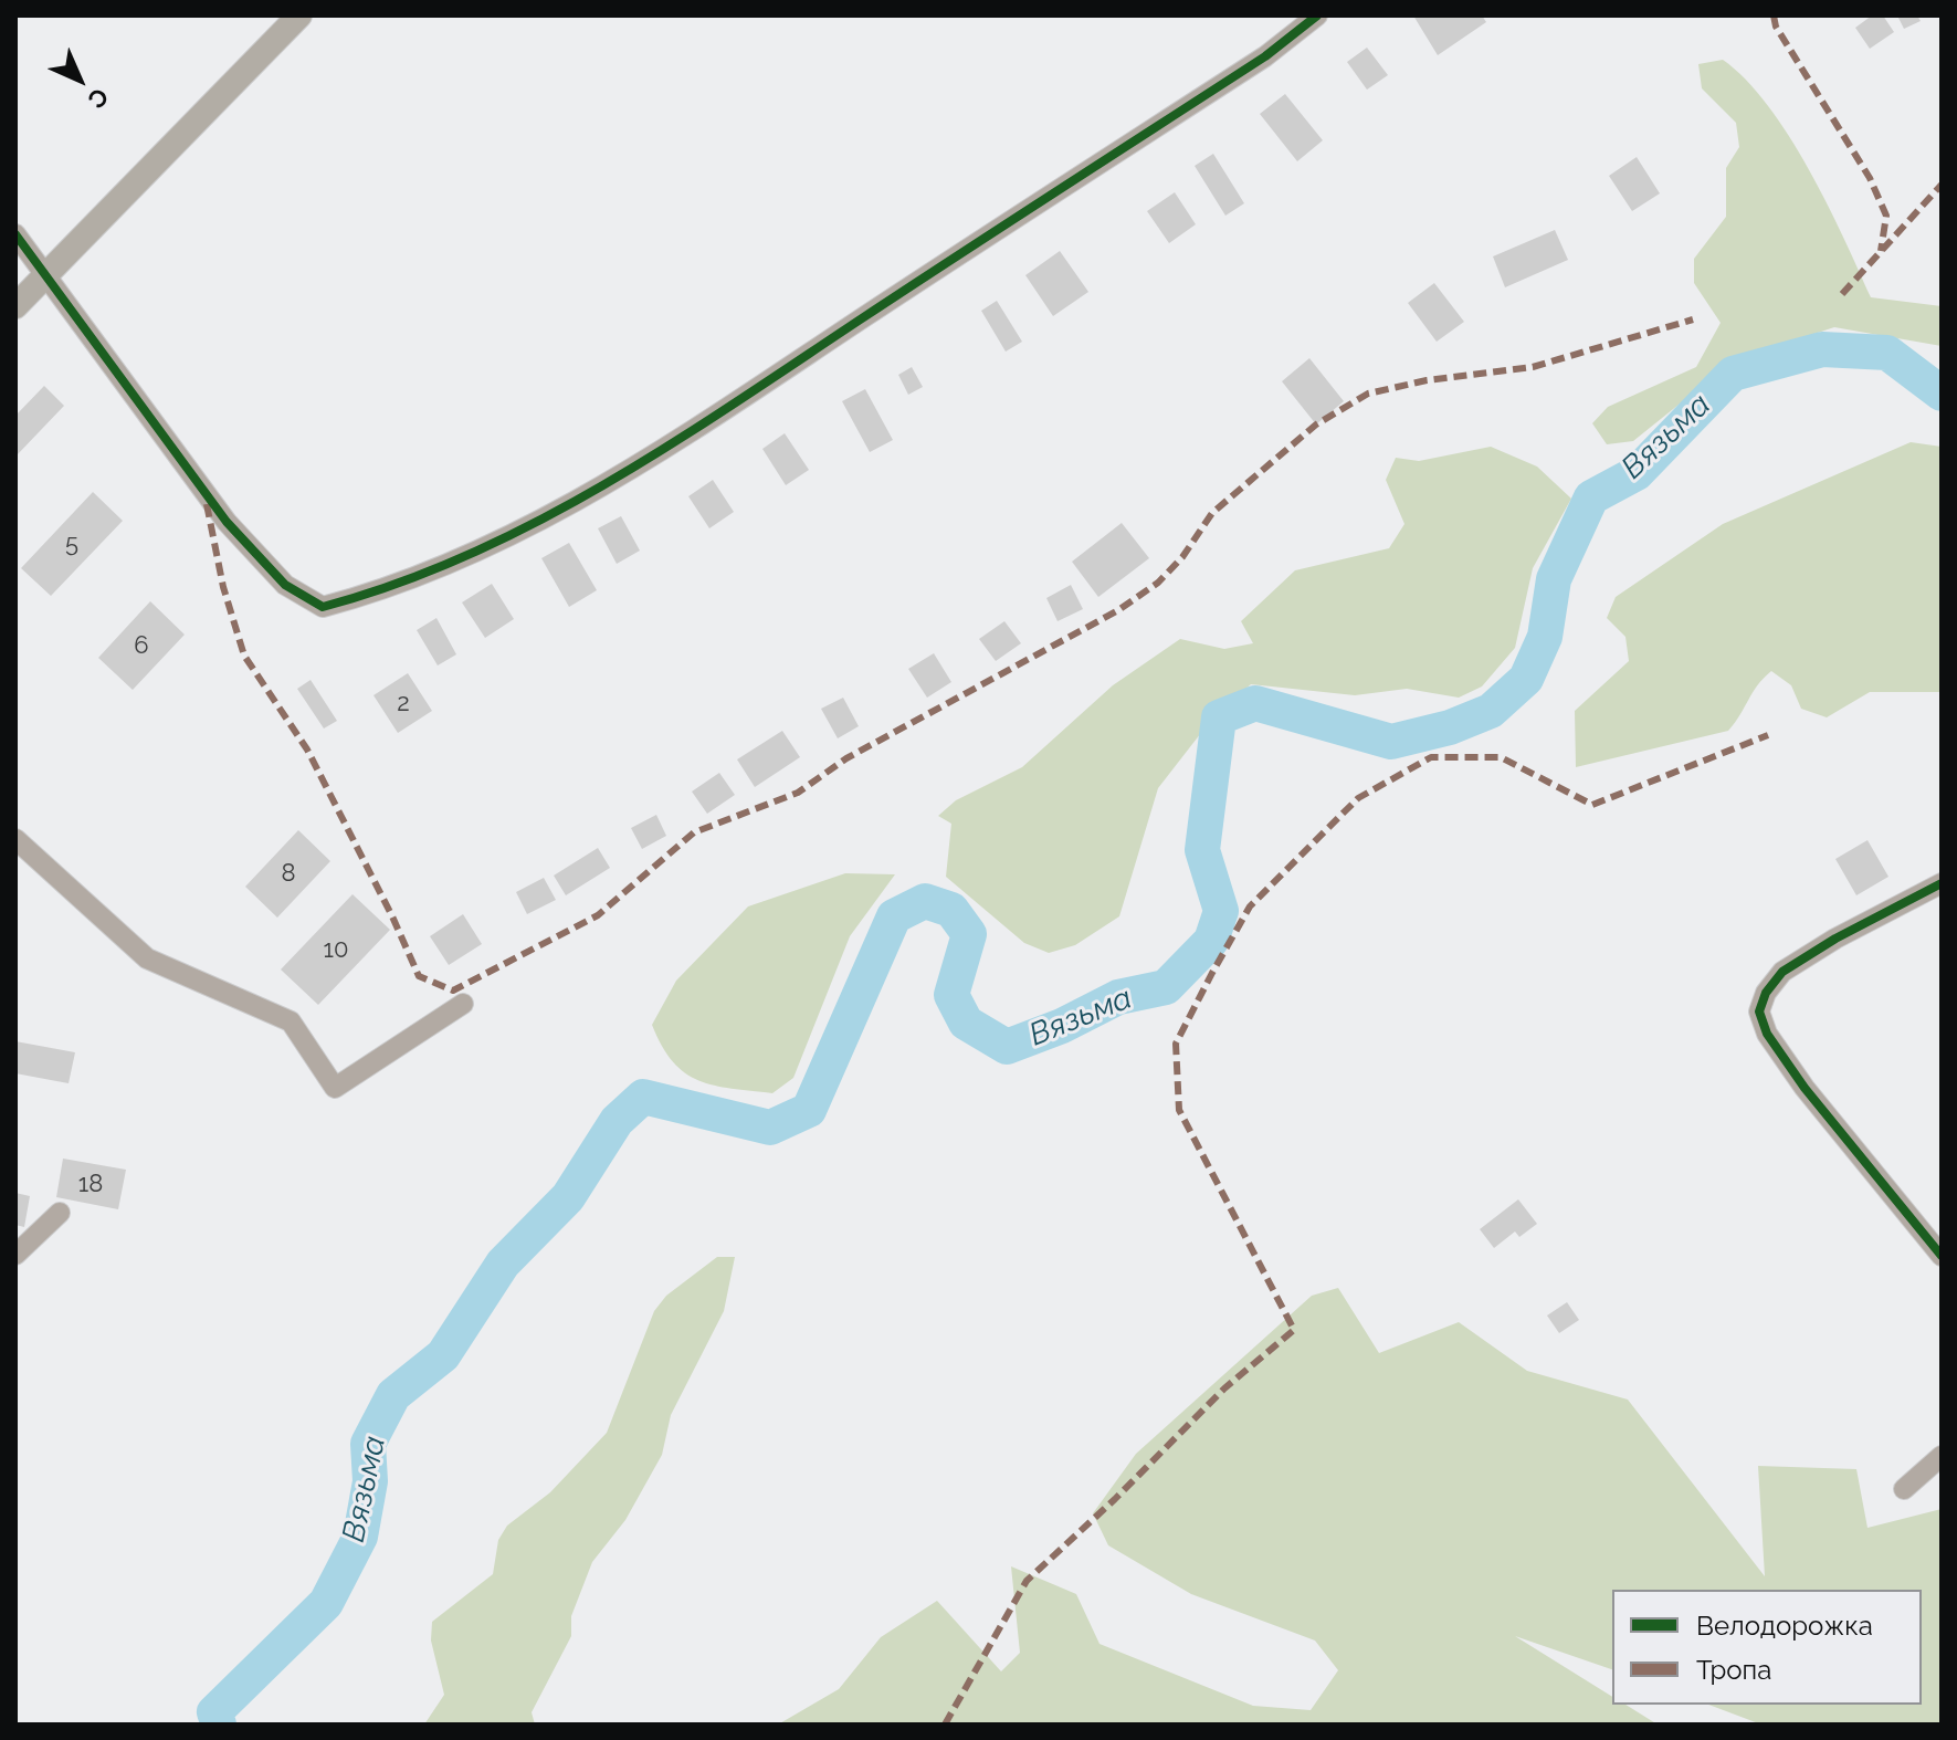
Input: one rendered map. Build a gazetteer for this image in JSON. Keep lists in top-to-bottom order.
{
  "water": ["Вязьма"],
  "house_numbers": [
    "5",
    "6",
    "2",
    "8",
    "10",
    "18"
  ],
  "legend": ["Велодорожка", "Тропа"],
  "north": "bottom right"
}
